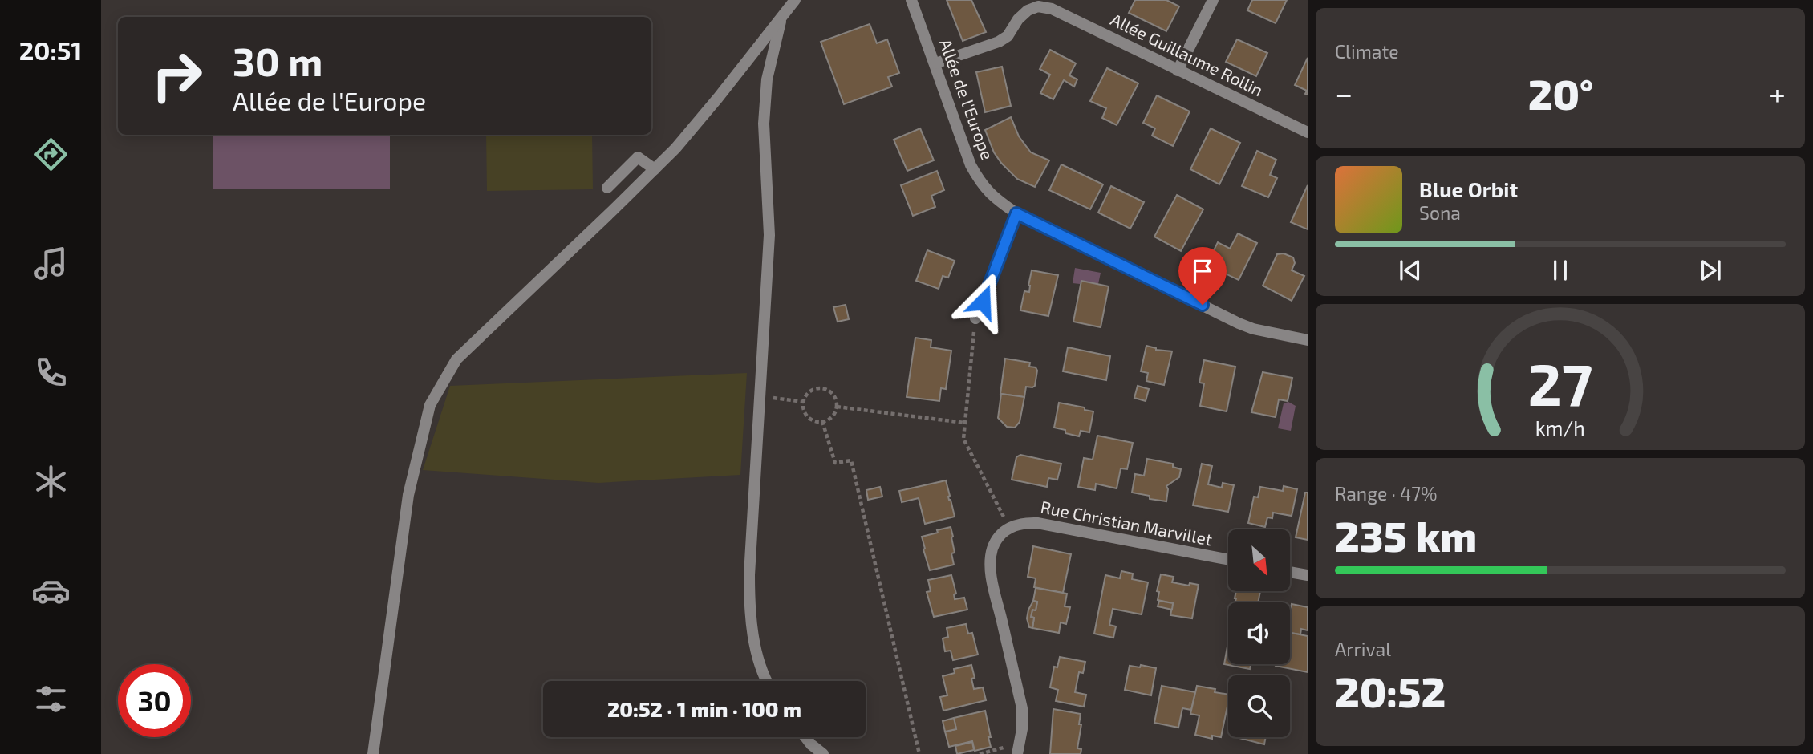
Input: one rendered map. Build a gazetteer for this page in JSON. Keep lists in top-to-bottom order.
{
  "streets": {
    "street": ["Allée Guillaume Rollin", "Allée de l'Europe", "Rue Christian Marvillet"]
  },
  "crossings": [
    ["Allée Guillaume Rollin", "Allée de l'Europe"]
  ],
  "north": "bottom right",
  "page": {
    "tabs": "20:51",
    "tile": [
      "Climate",
      ["Range · 47%", "235 km"],
      ["Arrival", "20:52"]
    ],
    "turn": ["30 m", "Allée de l'Europe"],
    "heat": ["−", "20°", "+"],
    "song": ["Blue Orbit", "Sona"],
    "limit": "30",
    "trip": "20:52 · 1 min · 100 m",
    "gauge": ["27", "km/h"]
  }
}
